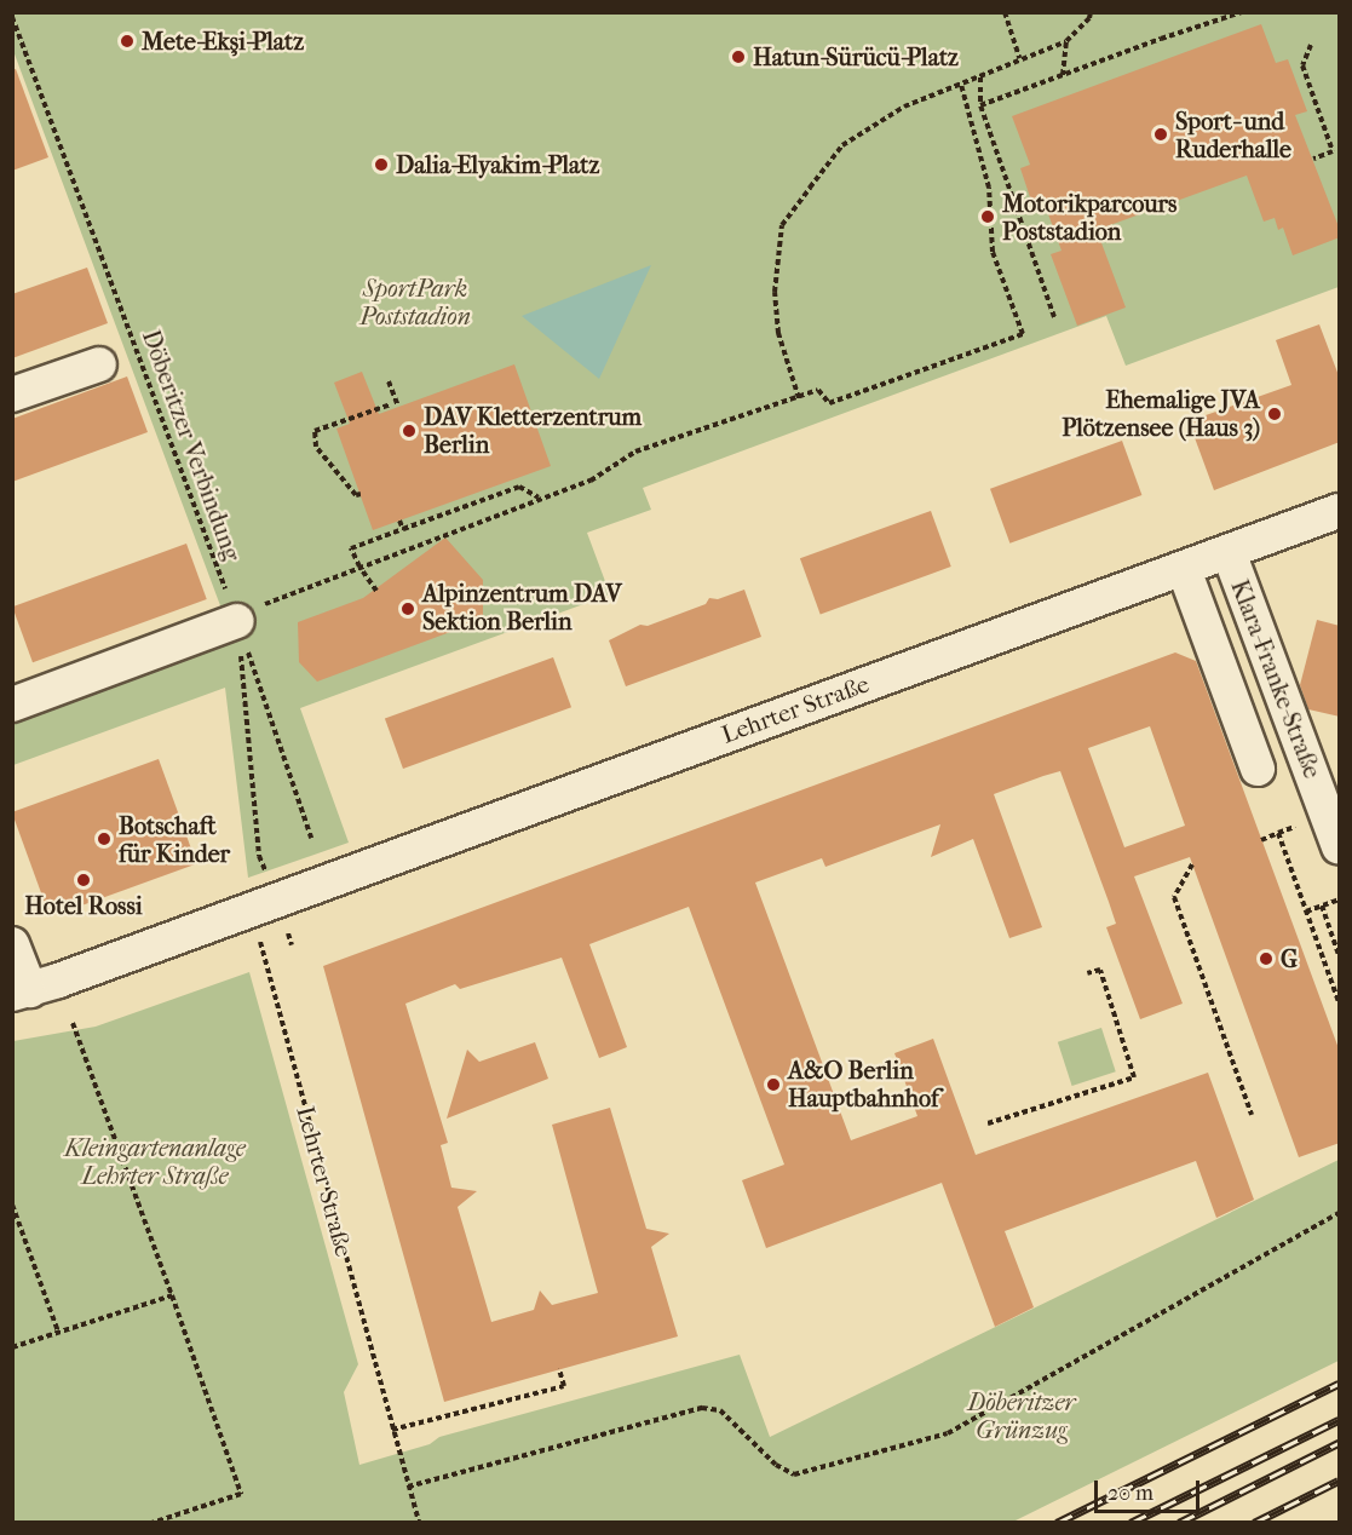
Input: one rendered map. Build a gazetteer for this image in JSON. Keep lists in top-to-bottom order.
{
  "streets": {
    "street": ["Klara-Franke-Straße", "Lehrter Straße"],
    "path": ["Döberitzer Verbindung"]
  },
  "crossings": [
    ["Döberitzer Verbindung", "Lehrter Straße"],
    ["Klara-Franke-Straße", "Lehrter Straße"]
  ],
  "parks": ["SportPark Poststadion", "Kleingartenanlage Lehrter Straße", "Döberitzer Grünzug"],
  "places": [
    "Mete-Ekşi-Platz",
    "Hatun-Sürücü-Platz",
    "Sport- und Ruderhalle",
    "Dalia-Elyakim-Platz",
    "Motorikparcours Poststadion",
    "Ehemalige JVA Plötzensee (Haus 3)",
    "DAV Kletterzentrum Berlin",
    "Alpinzentrum DAV Sektion Berlin",
    "Botschaft für Kinder",
    "Hotel Rossi",
    "G",
    "A&O Berlin Hauptbahnhof"
  ],
  "scale_bar": "20 m"
}
